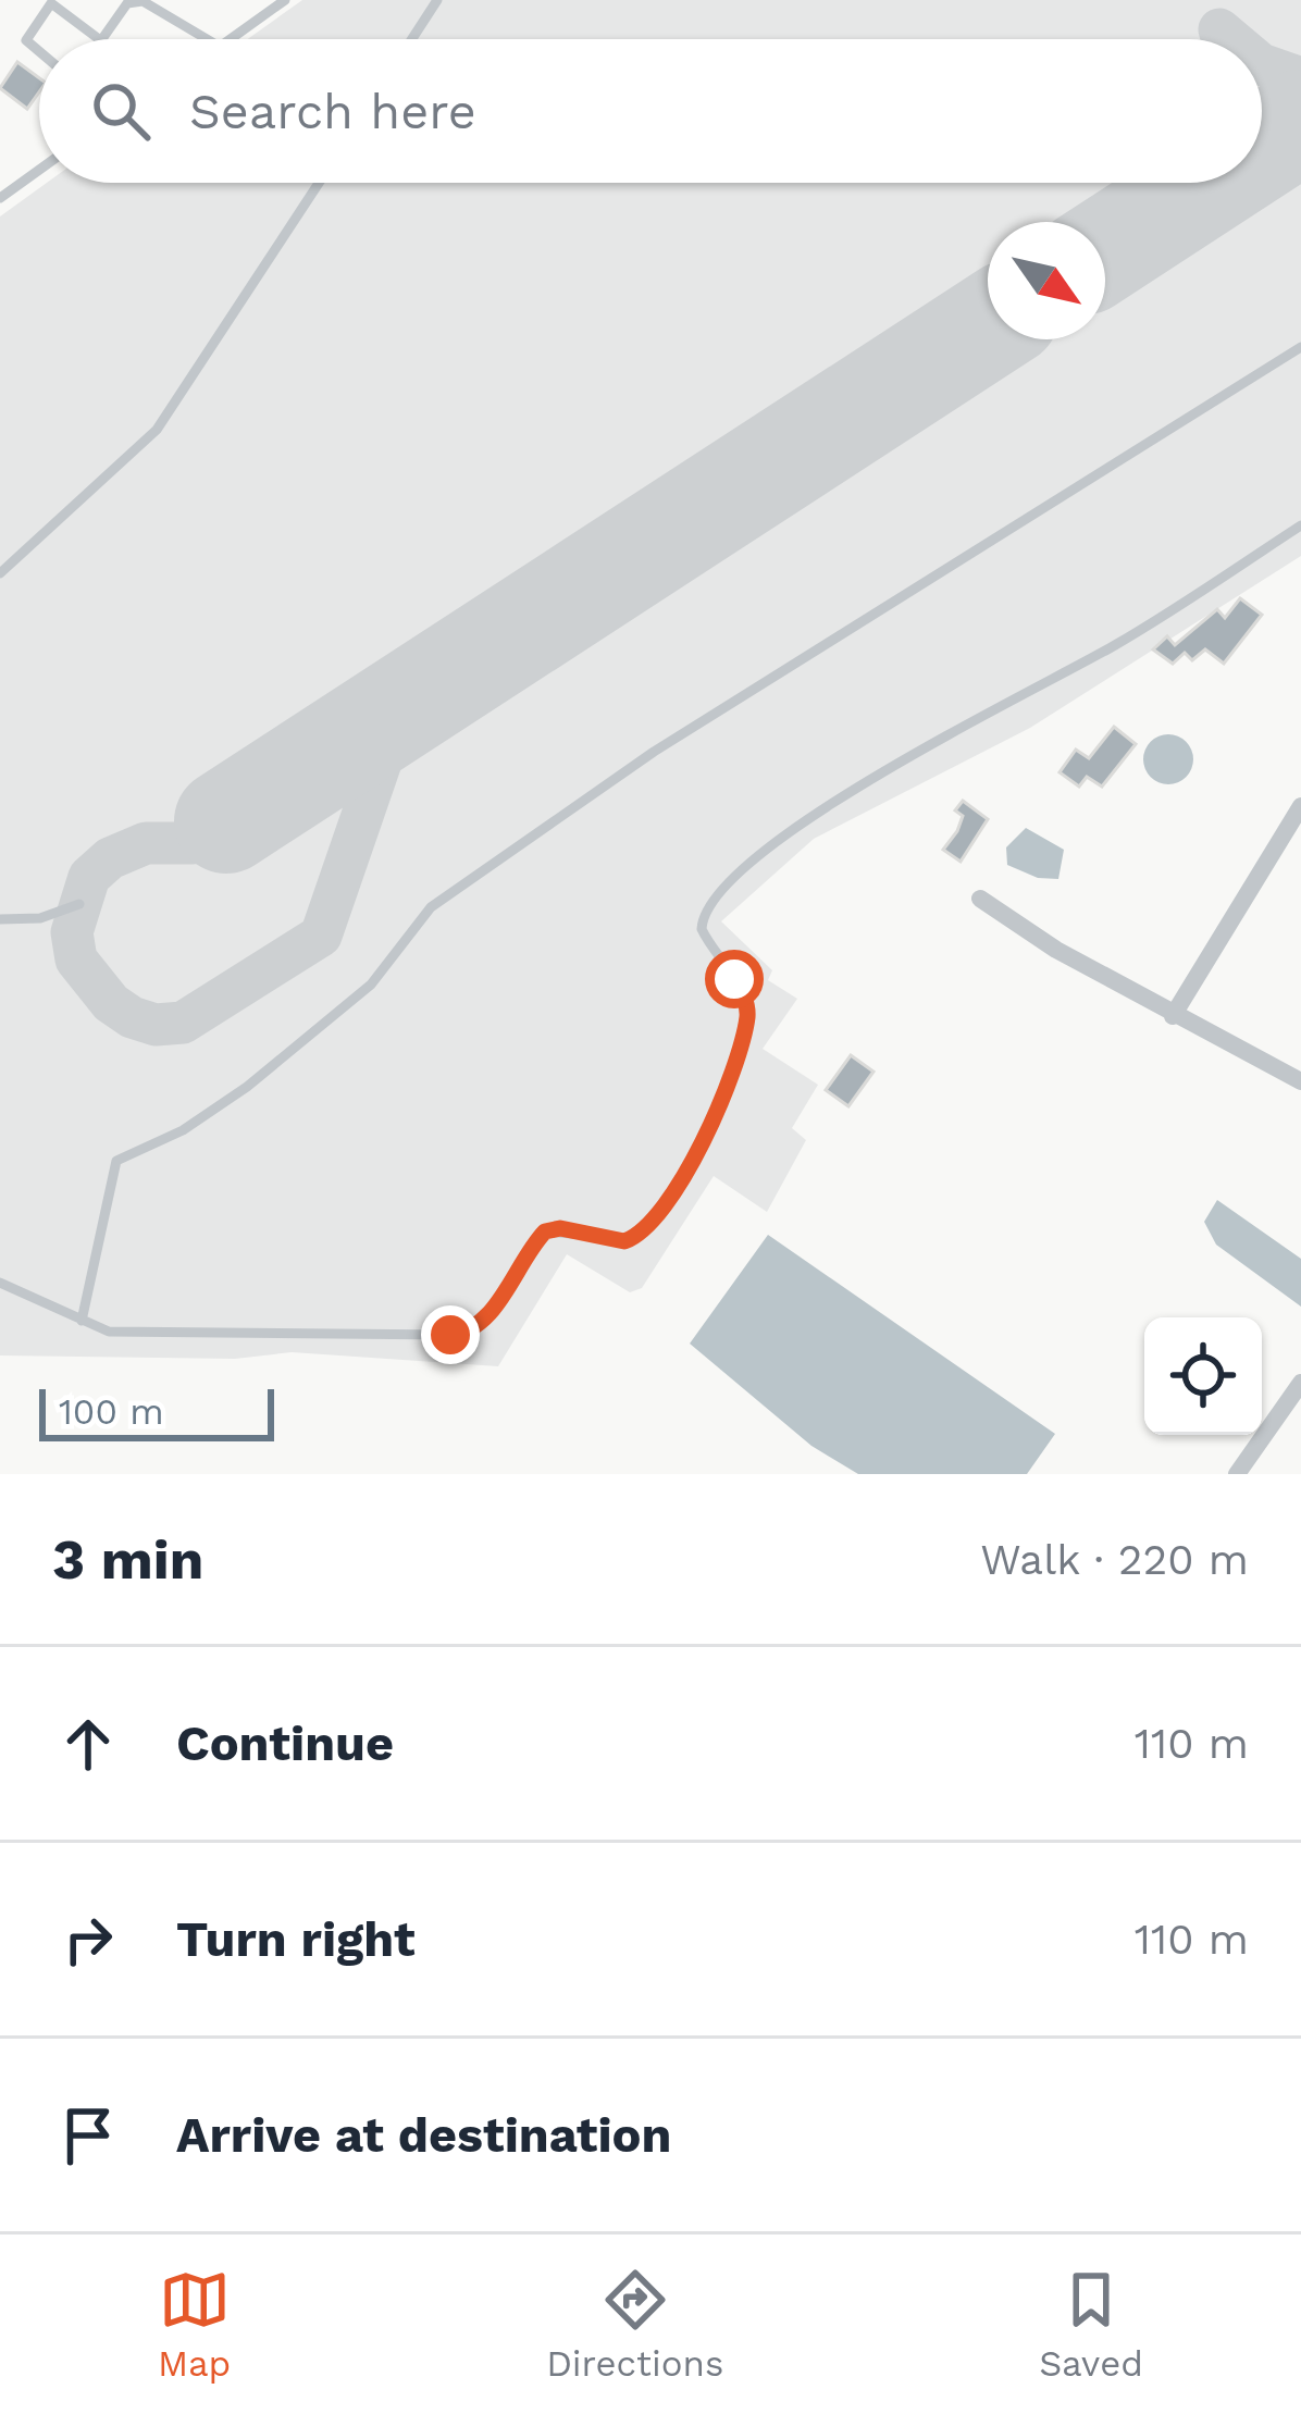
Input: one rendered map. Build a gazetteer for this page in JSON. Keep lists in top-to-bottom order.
{
  "scale_bar": "100 m",
  "north": "bottom right",
  "page": {
    "search": "Search here",
    "scale": "100 m",
    "heading": ["3 min", "Walk · 220 m"],
    "list": [
      ["Continue", "110 m"],
      ["Turn right", "110 m"],
      "Arrive at destination"
    ],
    "nav": ["Map", "Directions", "Saved"]
  }
}
